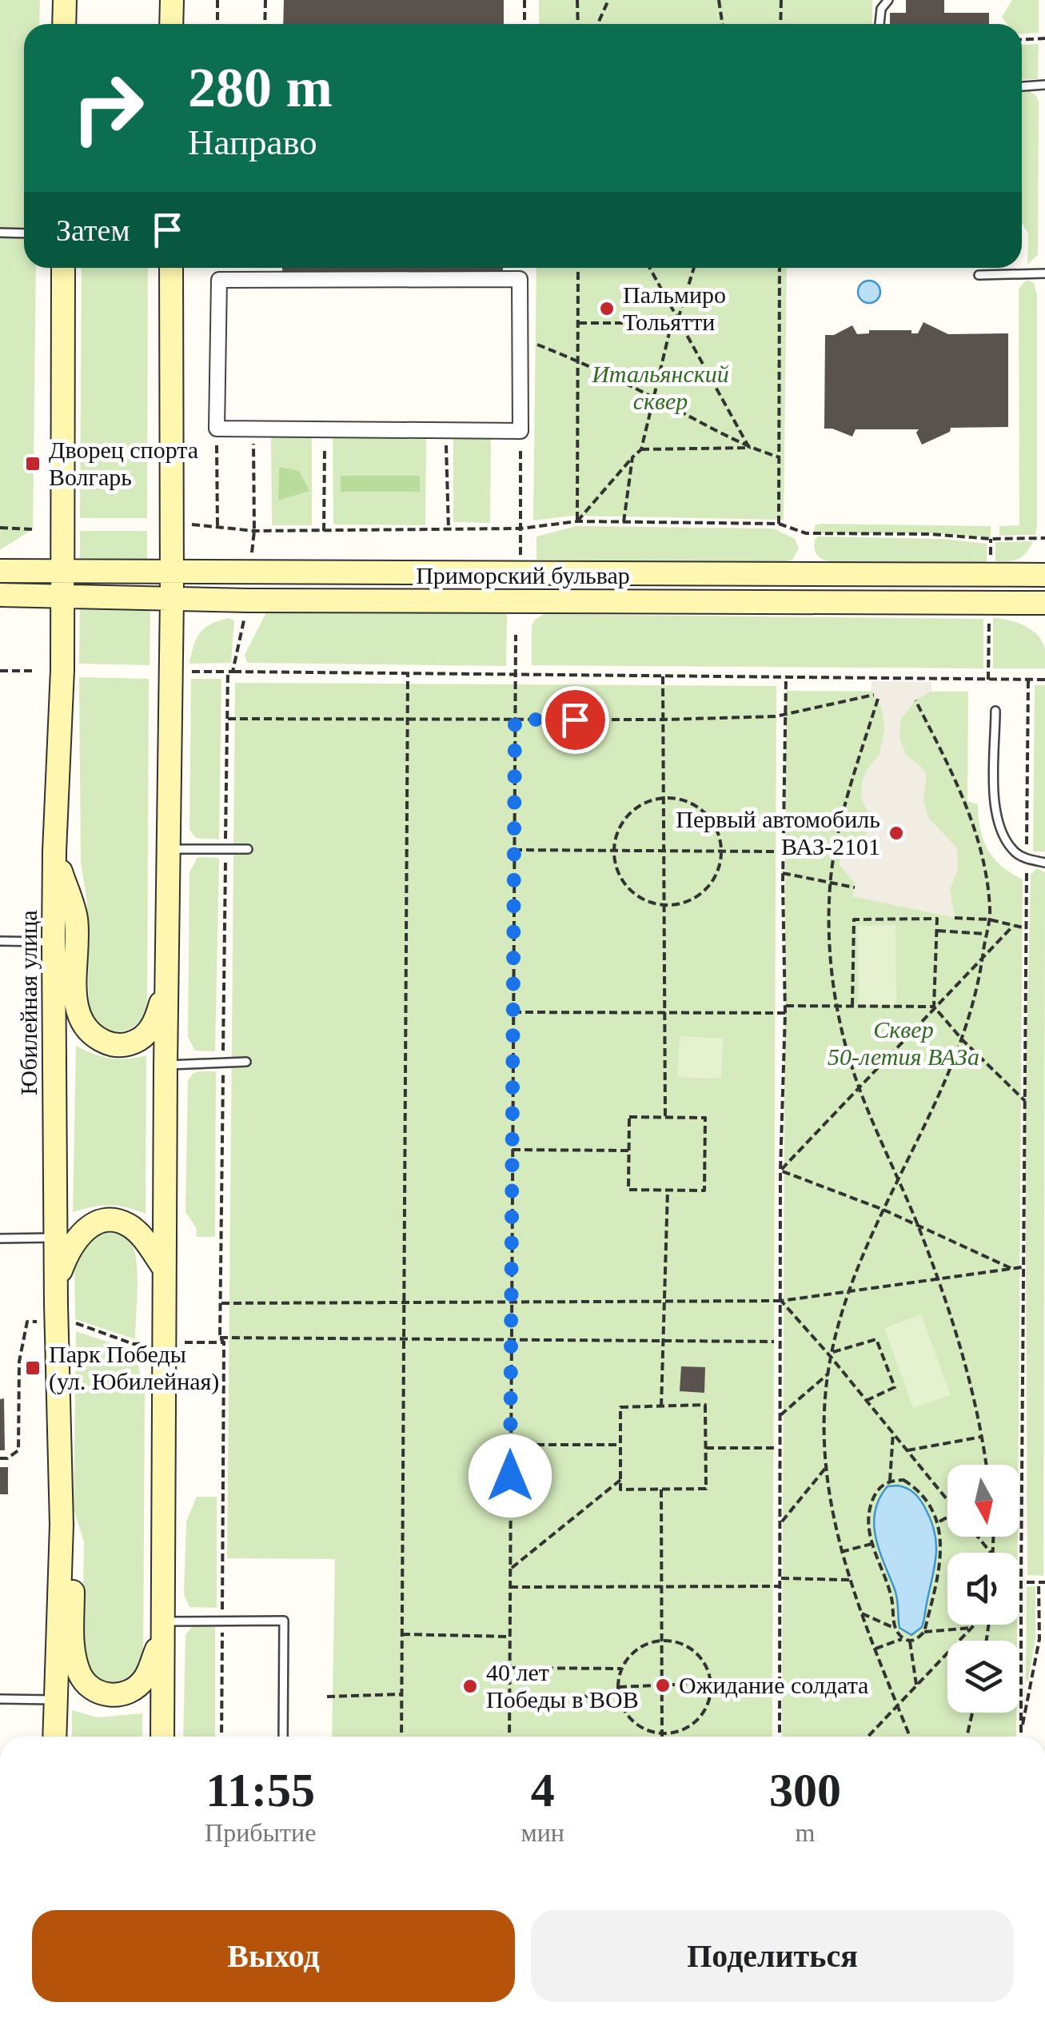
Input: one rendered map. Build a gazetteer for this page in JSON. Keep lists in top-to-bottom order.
{
  "streets": {
    "main road": ["Приморский бульвар", "Юбилейная улица"]
  },
  "crossings": [
    ["Приморский бульвар", "Юбилейная улица"]
  ],
  "parks": ["Итальянский сквер", "Сквер 50-летия ВАЗа"],
  "places": {
    "other": [
      "Пальмиро Тольятти",
      "Первый автомобиль ВАЗ-2101",
      "Ожидание солдата",
      "40 лет Победы в ВОВ"
    ],
    "transit": ["Дворец спорта Волгарь", "Парк Победы (ул. Юбилейная)"]
  },
  "north": "bottom",
  "page": {
    "turn": ["280 m", "Направо"],
    "then": "Затем",
    "eta": [
      "11:55",
      "Прибытие",
      "4",
      "мин",
      "300",
      "m"
    ],
    "buttons": ["Выход", "Поделиться"]
  }
}
